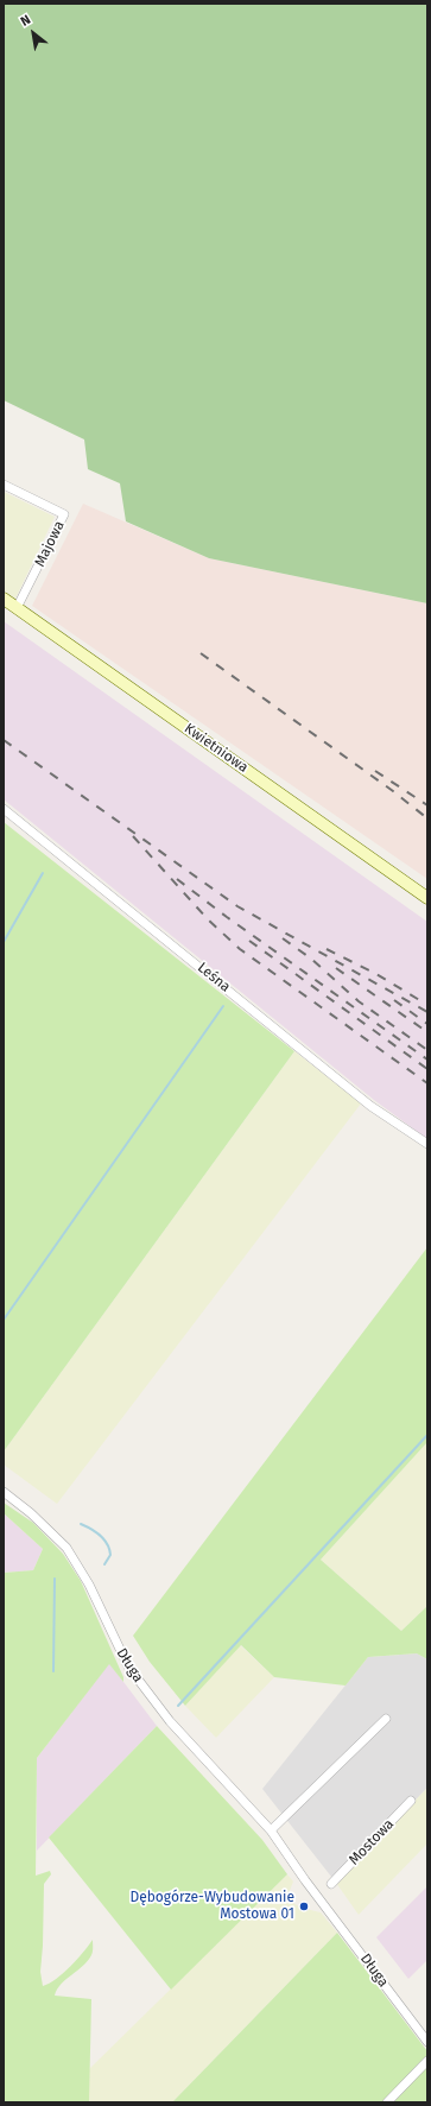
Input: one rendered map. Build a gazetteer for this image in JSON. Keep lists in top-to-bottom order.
{
  "streets": {
    "street": [
      "Majowa",
      "Kwietniowa",
      "Leśna",
      "Długa",
      "Mostowa"
    ]
  },
  "crossings": [
    ["Majowa", "Kwietniowa"]
  ],
  "places": ["Dębogórze-Wybudowanie Mostowa 01"],
  "north": "top left"
}
